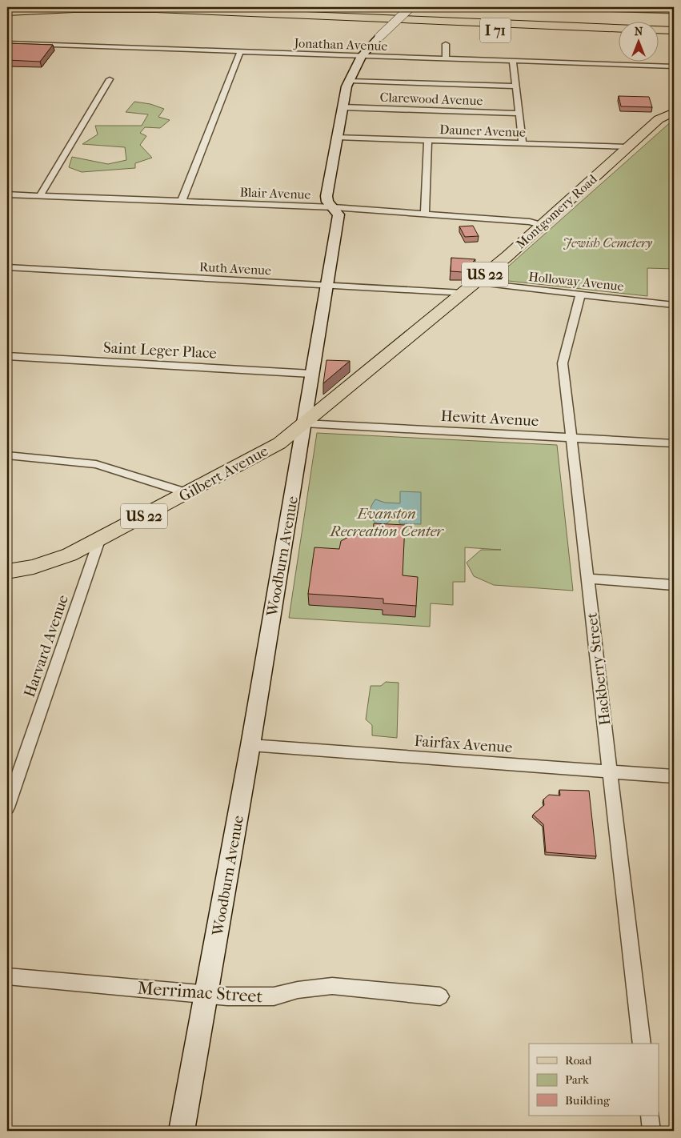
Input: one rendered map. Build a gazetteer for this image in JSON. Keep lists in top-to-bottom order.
{
  "streets": {
    "highway": ["I 71"],
    "main road": ["Montgomery Road", "US 22", "Gilbert Avenue"],
    "street": [
      "Jonathan Avenue",
      "Clarewood Avenue",
      "Dauner Avenue",
      "Blair Avenue",
      "Ruth Avenue",
      "Holloway Avenue",
      "Saint Leger Place",
      "Hewitt Avenue",
      "Woodburn Avenue",
      "Harvard Avenue",
      "Hackberry Street",
      "Fairfax Avenue",
      "Merrimac Street"
    ]
  },
  "crossings": [
    ["Jonathan Avenue", "Woodburn Avenue"],
    ["Clarewood Avenue", "Woodburn Avenue"],
    ["Dauner Avenue", "Montgomery Road"],
    ["Dauner Avenue", "Woodburn Avenue"],
    ["Blair Avenue", "Montgomery Road"],
    ["Blair Avenue", "Woodburn Avenue"],
    ["Montgomery Road", "Ruth Avenue"],
    ["Montgomery Road", "Holloway Avenue"],
    ["Montgomery Road", "Hewitt Avenue"],
    ["Montgomery Road", "Gilbert Avenue"],
    ["Montgomery Road", "Woodburn Avenue"],
    ["Ruth Avenue", "Woodburn Avenue"],
    ["Holloway Avenue", "Hackberry Street"],
    ["Saint Leger Place", "Woodburn Avenue"],
    ["Hewitt Avenue", "Gilbert Avenue"],
    ["Hewitt Avenue", "Woodburn Avenue"],
    ["Hewitt Avenue", "Hackberry Street"],
    ["Gilbert Avenue", "Woodburn Avenue"],
    ["Gilbert Avenue", "Harvard Avenue"],
    ["Woodburn Avenue", "Fairfax Avenue"],
    ["Woodburn Avenue", "Merrimac Street"],
    ["Hackberry Street", "Fairfax Avenue"]
  ],
  "parks": ["Jewish Cemetery", "Evanston Recreation Center"],
  "legend": ["Road", "Park", "Building"],
  "north": "top"
}
